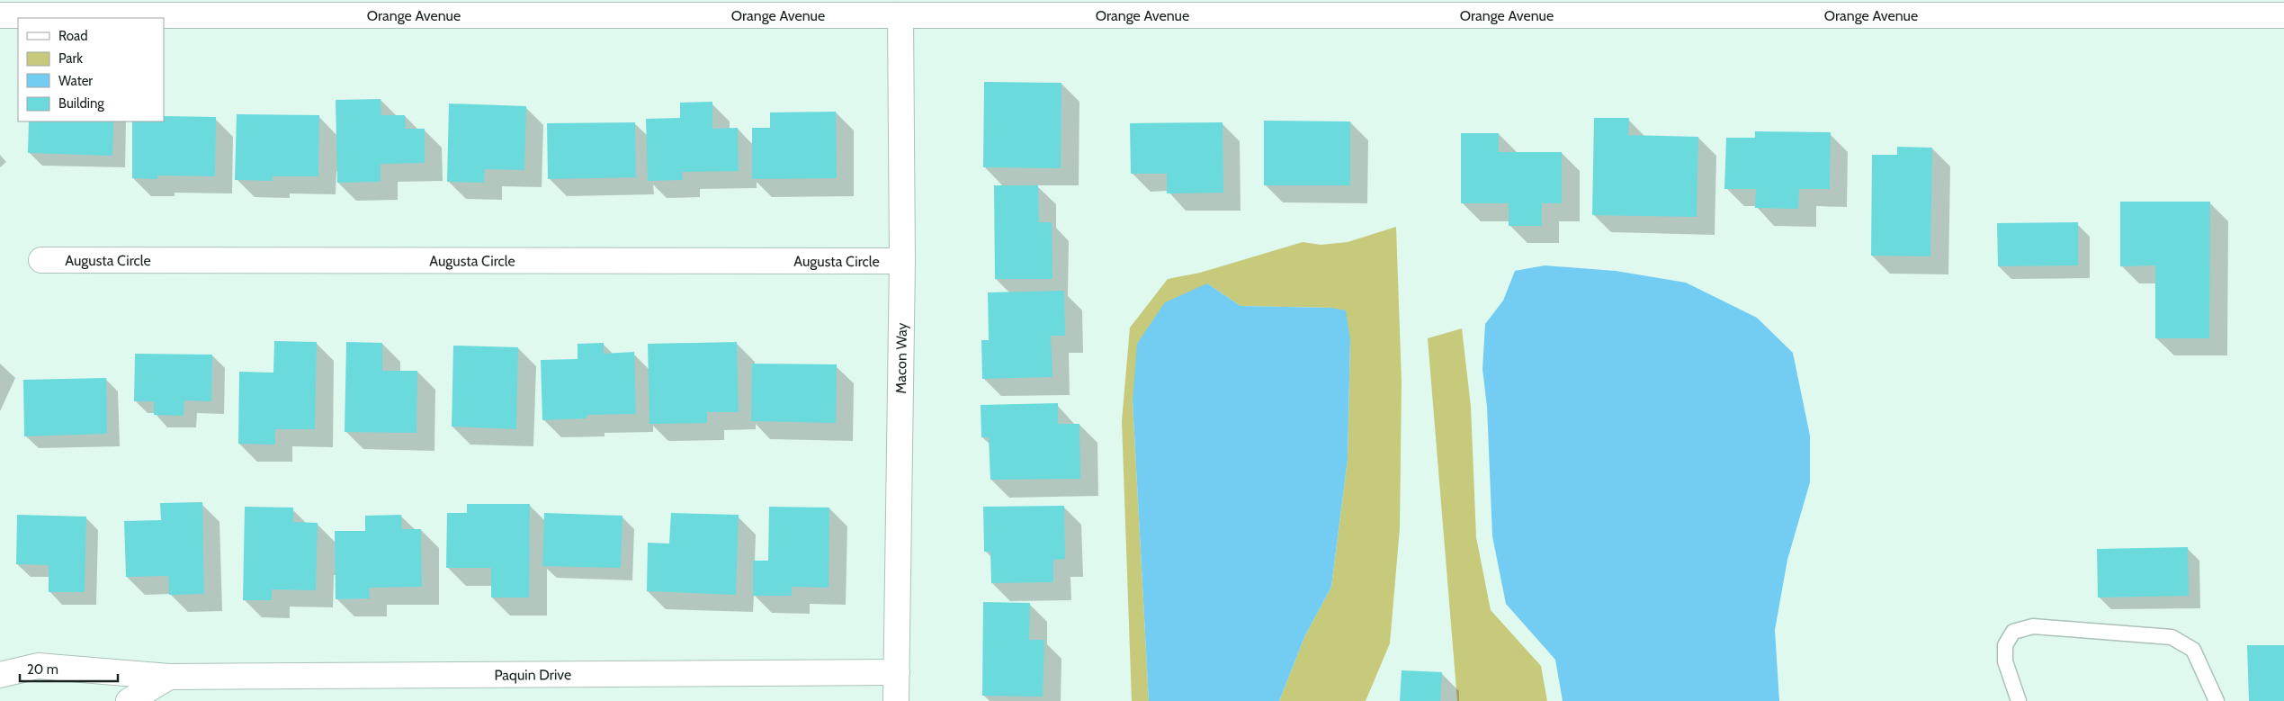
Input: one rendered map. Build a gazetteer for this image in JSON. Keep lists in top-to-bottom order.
{
  "streets": {
    "street": [
      "Orange Avenue",
      "Augusta Circle",
      "Macon Way",
      "Paquin Drive"
    ]
  },
  "crossings": [
    ["Orange Avenue", "Macon Way"],
    ["Augusta Circle", "Macon Way"],
    ["Macon Way", "Paquin Drive"]
  ],
  "legend": [
    "Road",
    "Park",
    "Water",
    "Building"
  ],
  "scale_bar": "20 m"
}
